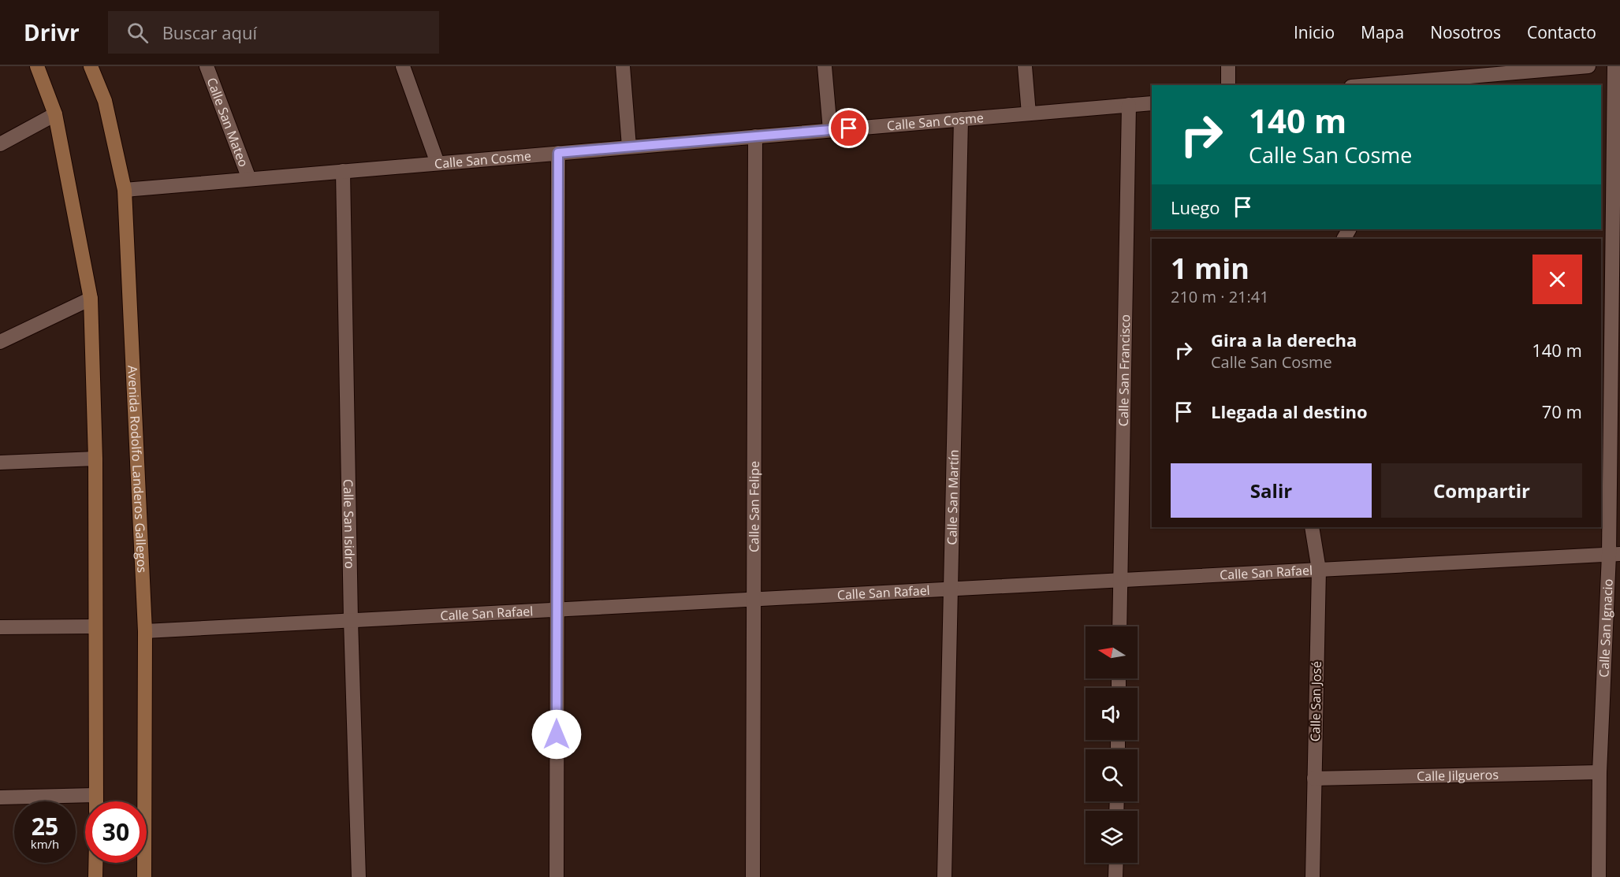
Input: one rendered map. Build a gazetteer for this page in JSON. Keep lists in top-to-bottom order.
{
  "streets": {
    "main road": ["Avenida Rodolfo Landeros Gallegos"],
    "street": [
      "Calle San Cosme",
      "Calle San Mateo",
      "Calle San Francisco",
      "Calle San Martín",
      "Calle San Felipe",
      "Calle San Isidro",
      "Calle San Rafael",
      "Calle San Ignacio",
      "Calle San José",
      "Calle Jilgueros"
    ]
  },
  "crossings": [
    ["Calle San Cosme", "Calle San Mateo"],
    ["Calle San Cosme", "Calle San Francisco"],
    ["Calle San Cosme", "Avenida Rodolfo Landeros Gallegos"],
    ["Calle San Cosme", "Calle San Martín"],
    ["Calle San Cosme", "Calle San Felipe"],
    ["Calle San Cosme", "Calle San Isidro"],
    ["Calle San Francisco", "Calle San Rafael"],
    ["Avenida Rodolfo Landeros Gallegos", "Calle San Rafael"],
    ["Calle San Martín", "Calle San Rafael"],
    ["Calle San Felipe", "Calle San Rafael"],
    ["Calle San Isidro", "Calle San Rafael"],
    ["Calle San Rafael", "Calle San Ignacio"],
    ["Calle San Rafael", "Calle San José"],
    ["Calle San Ignacio", "Calle Jilgueros"],
    ["Calle San José", "Calle Jilgueros"]
  ],
  "north": "left",
  "page": {
    "header": "Drivr",
    "search": "Buscar aquí",
    "nav": [
      "Inicio",
      "Mapa",
      "Nosotros",
      "Contacto"
    ],
    "turn": ["140 m", "Calle San Cosme"],
    "then": "Luego",
    "heading": ["1 min", "210 m · 21:41"],
    "list": [
      {
        "name": "Gira a la derecha",
        "note": "Calle San Cosme",
        "value": "140 m"
      },
      {
        "name": "Llegada al destino",
        "value": "70 m"
      }
    ],
    "buttons": ["Salir", "Compartir"],
    "speed": "25 km/h",
    "limit": "30"
  }
}
